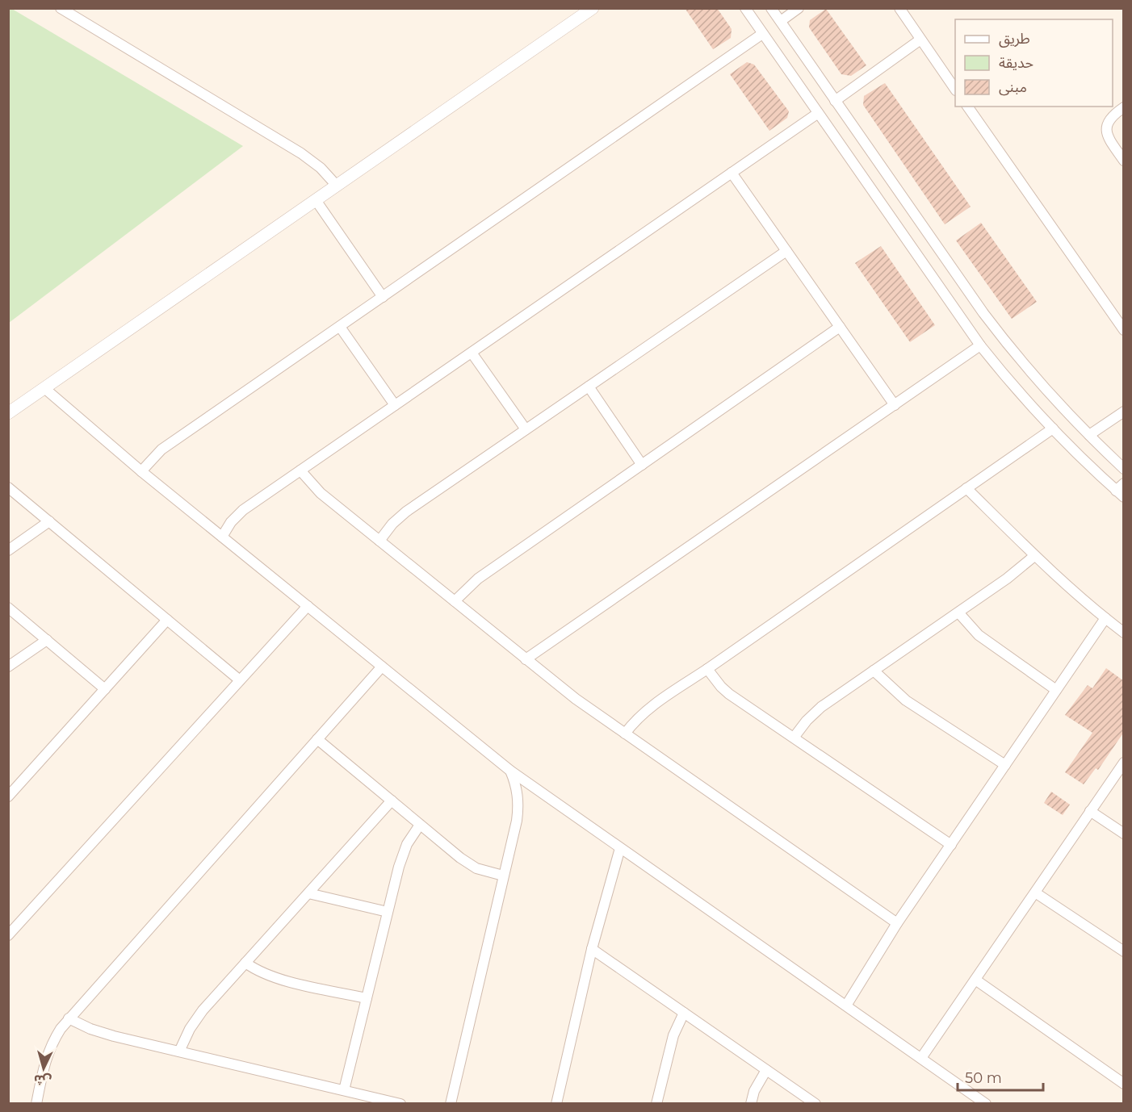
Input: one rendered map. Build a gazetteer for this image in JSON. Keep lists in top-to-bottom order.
{
  "legend": ["طريق", "حديقة", "مبنى"],
  "scale_bar": "50 m",
  "north": "bottom"
}
